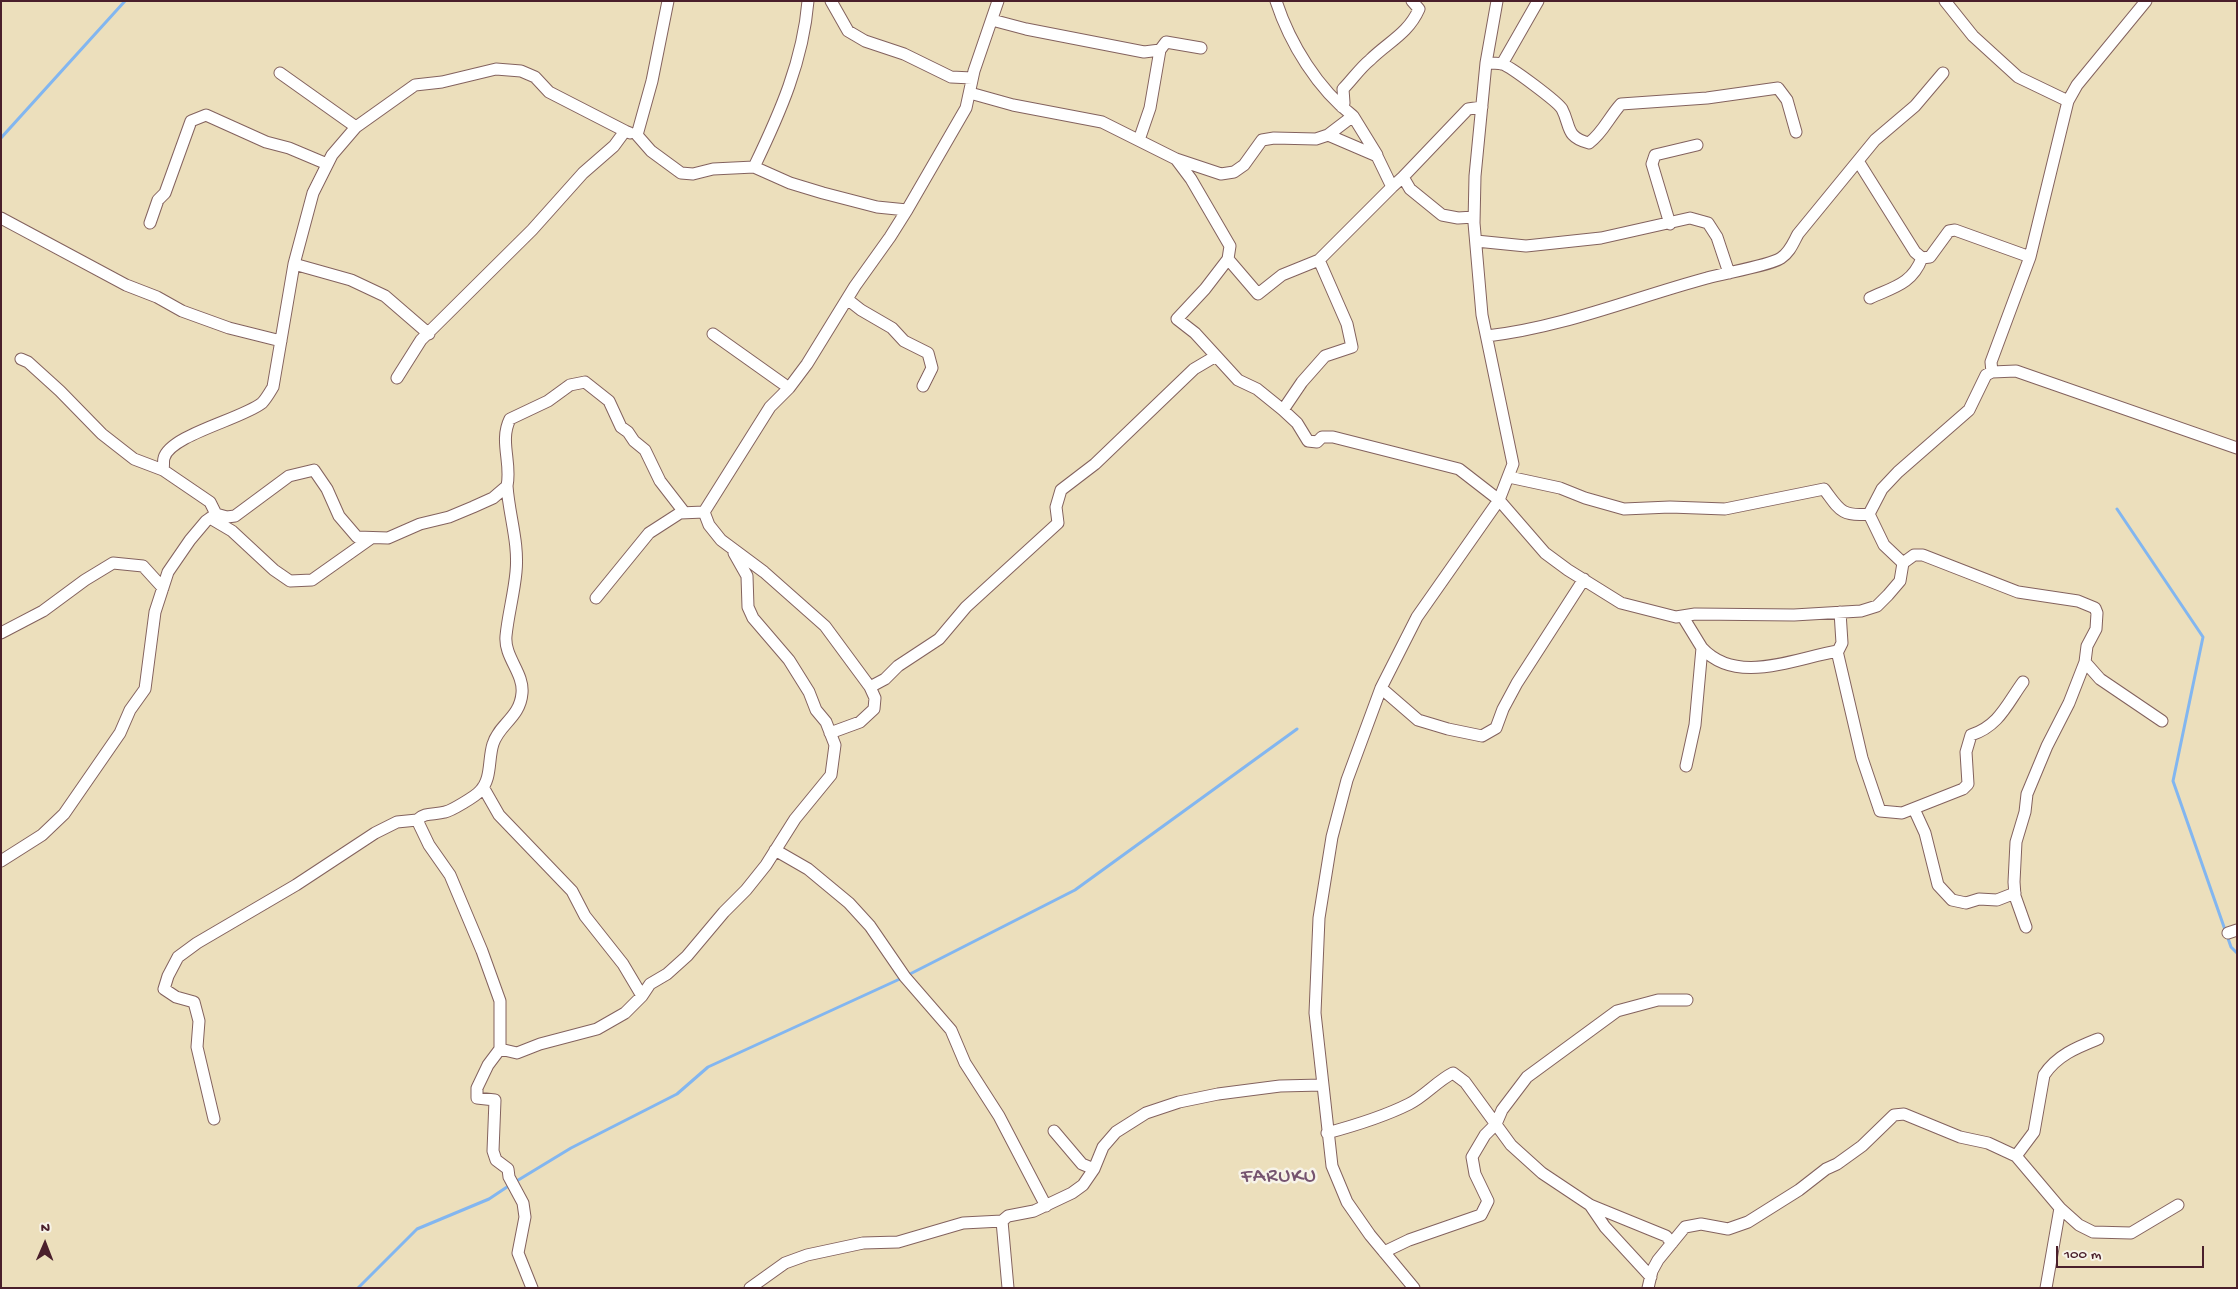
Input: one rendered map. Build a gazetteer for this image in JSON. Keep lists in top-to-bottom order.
{
  "districts": ["FARUKU"],
  "scale_bar": "100 m",
  "north": "top"
}
